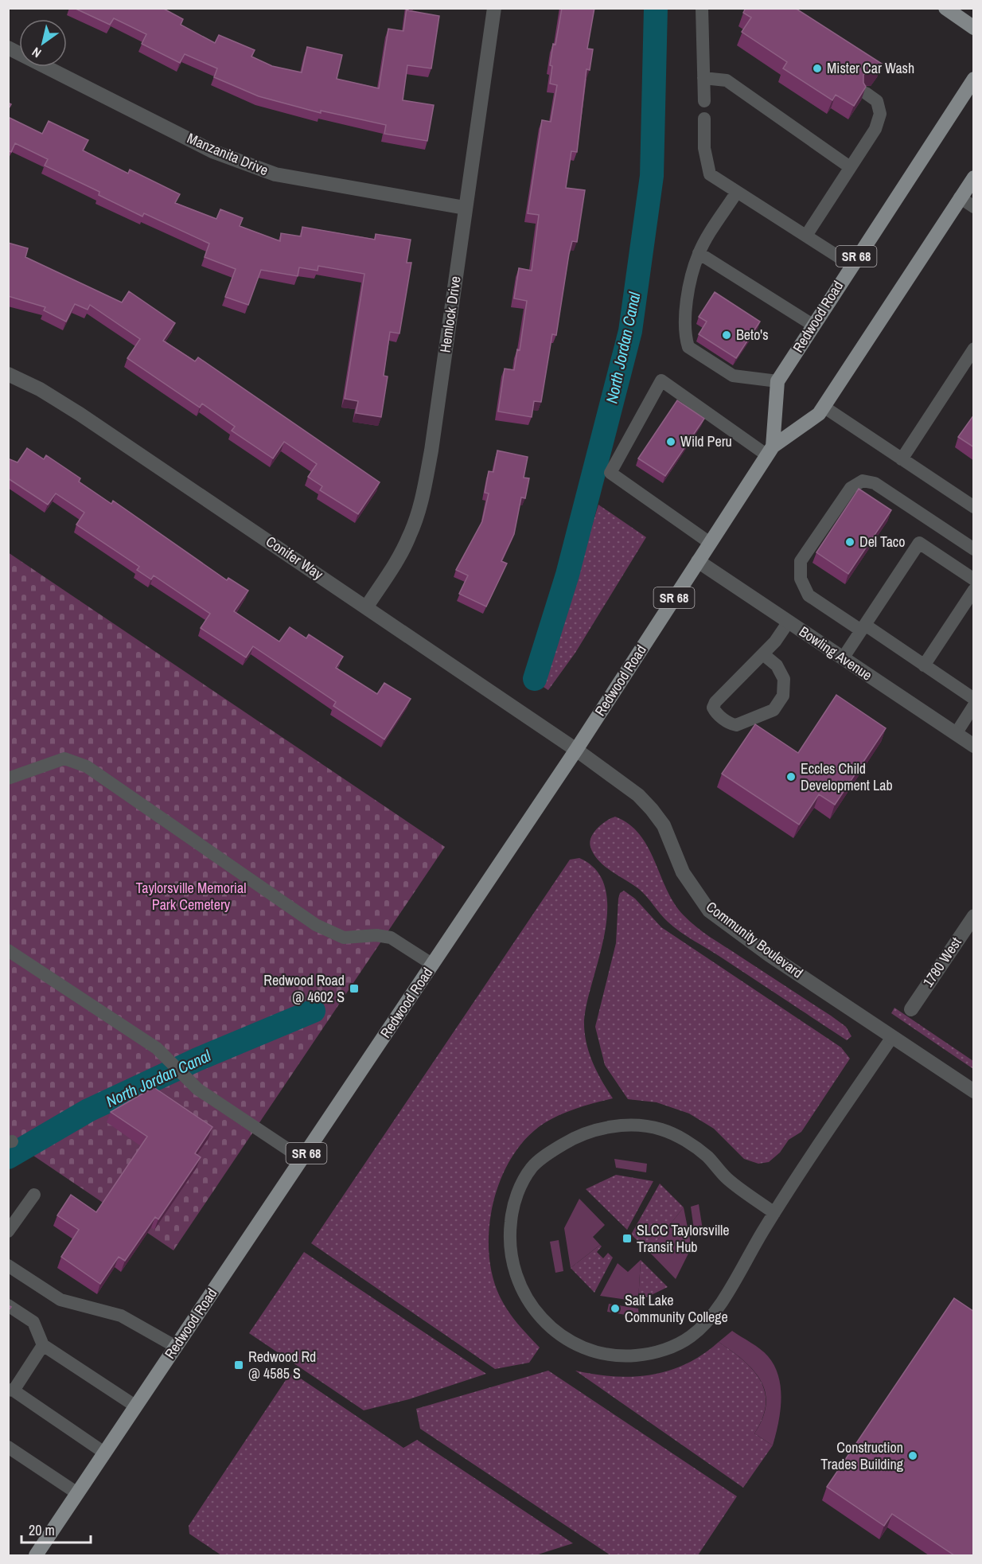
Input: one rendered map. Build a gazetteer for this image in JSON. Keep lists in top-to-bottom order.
{
  "streets": {
    "main road": ["SR 68", "Redwood Road"],
    "street": [
      "Manzanita Drive",
      "Hemlock Drive",
      "Conifer Way",
      "Bowling Avenue",
      "Community Boulevard",
      "1780 West"
    ]
  },
  "crossings": [
    ["Manzanita Drive", "Hemlock Drive"],
    ["Hemlock Drive", "Conifer Way"],
    ["Redwood Road", "Conifer Way"],
    ["Redwood Road", "Bowling Avenue"],
    ["Redwood Road", "Community Boulevard"],
    ["Conifer Way", "Community Boulevard"]
  ],
  "water": ["North Jordan Canal"],
  "parks": ["Taylorsville Memorial Park Cemetery"],
  "places": {
    "other": [
      "Mister Car Wash",
      "Beto's",
      "Wild Peru",
      "Del Taco",
      "Eccles Child Development Lab",
      "Salt Lake Community College",
      "Construction Trades Building"
    ],
    "transit": ["Redwood Road @ 4602 S", "SLCC Taylorsville Transit Hub", "Redwood Rd @ 4585 S"]
  },
  "scale_bar": "20 m",
  "north": "bottom left"
}
